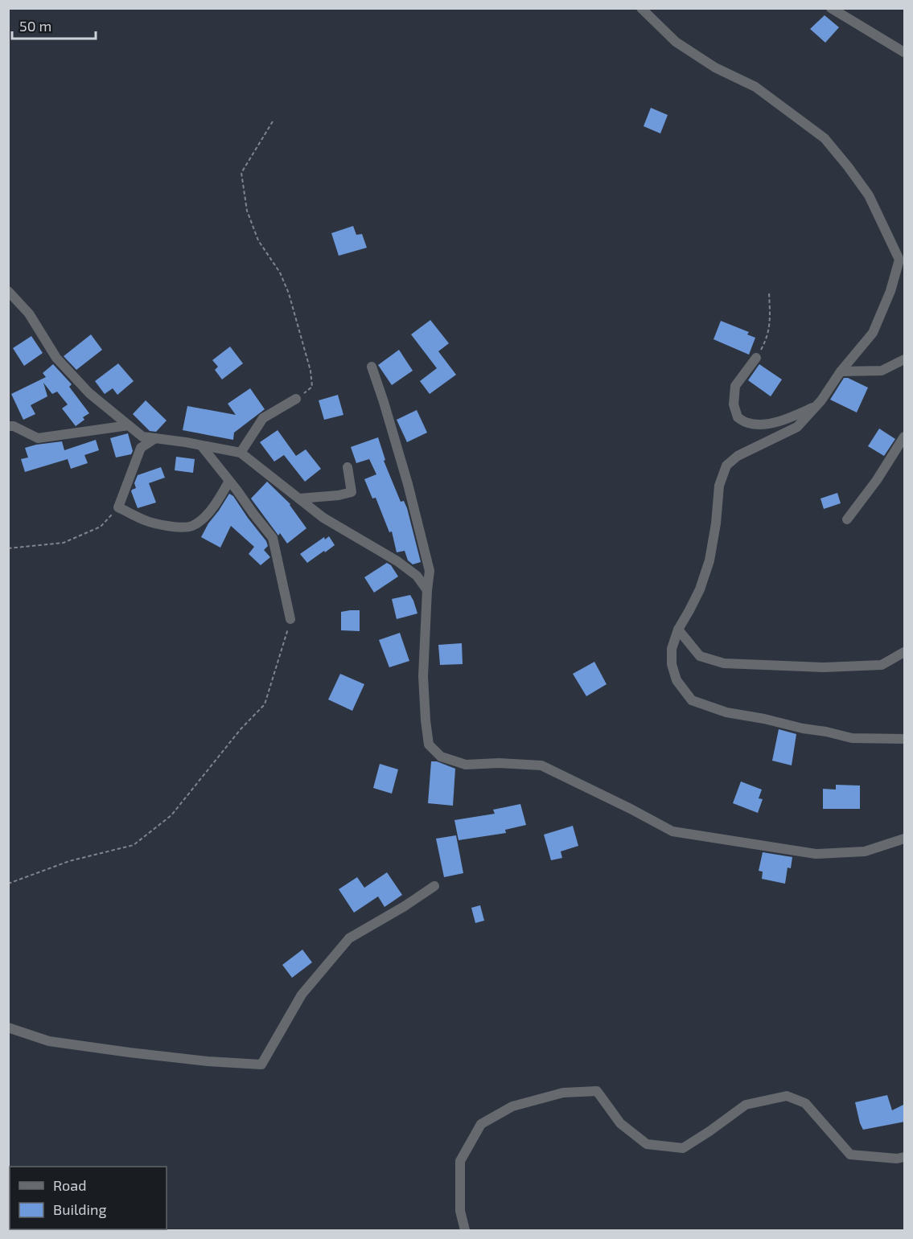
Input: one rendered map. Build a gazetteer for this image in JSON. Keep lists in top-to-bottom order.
{
  "legend": ["Road", "Building"],
  "scale_bar": "50 m"
}
